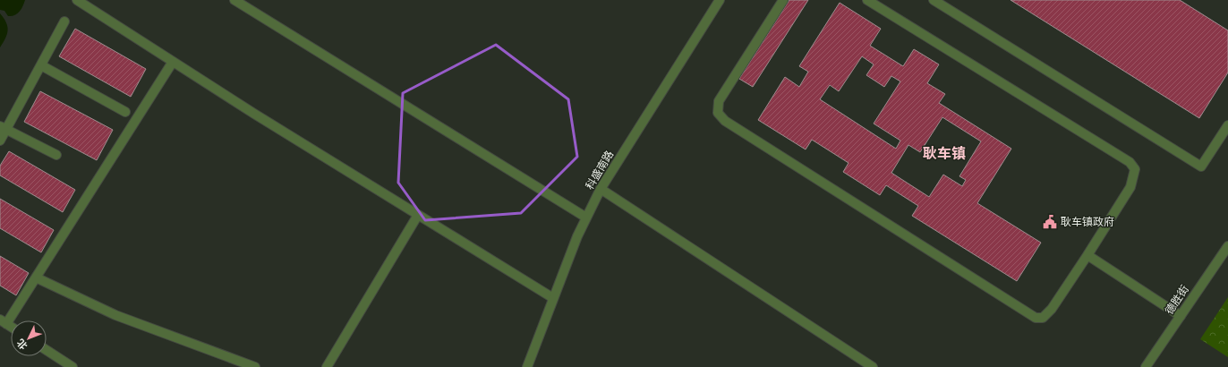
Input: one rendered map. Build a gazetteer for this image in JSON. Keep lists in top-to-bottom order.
{
  "streets": {
    "street": ["科盛南路", "德胜街"]
  },
  "districts": ["耿车镇"],
  "places": {
    "public building": ["耿车镇政府"]
  },
  "north": "bottom left"
}
